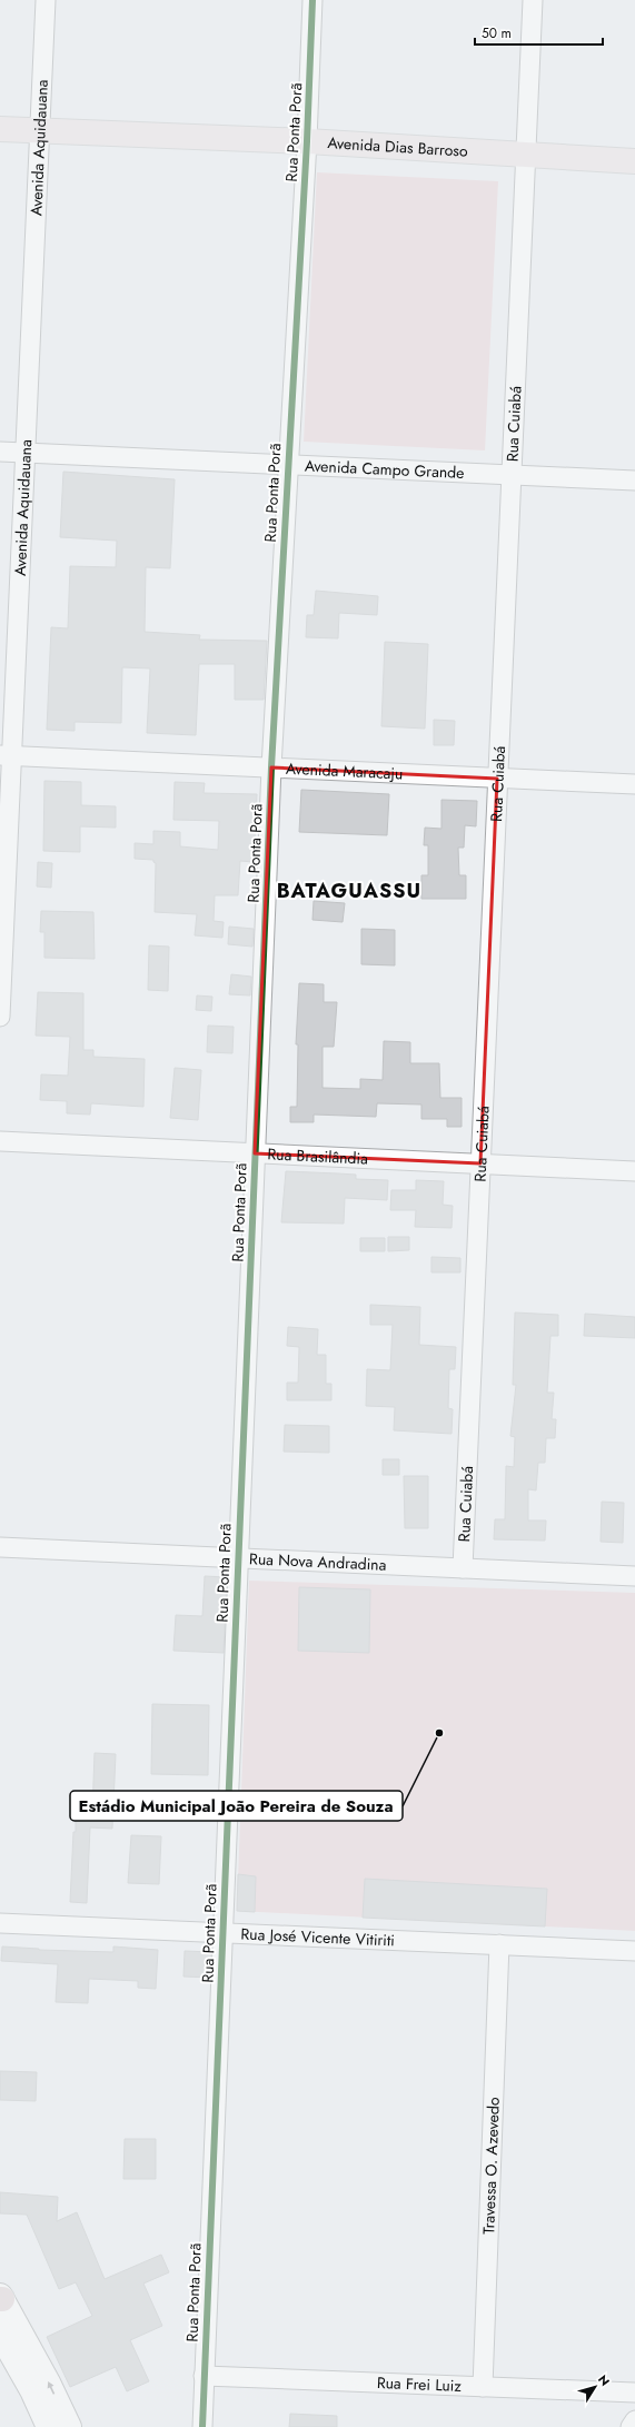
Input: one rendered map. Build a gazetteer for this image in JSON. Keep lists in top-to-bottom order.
{
  "streets": {
    "main road": ["Avenida Dias Barroso"],
    "street": [
      "Rua Ponta Porã",
      "Avenida Aquidauana",
      "Rua Cuiabá",
      "Avenida Campo Grande",
      "Avenida Maracaju",
      "Rua Brasilândia",
      "Rua Nova Andradina",
      "Rua José Vicente Vitiriti",
      "Travessa O. Azevedo",
      "Rua Frei Luiz"
    ]
  },
  "crossings": [
    ["Rua Ponta Porã", "Avenida Dias Barroso"],
    ["Rua Ponta Porã", "Avenida Campo Grande"],
    ["Rua Ponta Porã", "Avenida Maracaju"],
    ["Rua Ponta Porã", "Rua Brasilândia"],
    ["Rua Ponta Porã", "Rua Nova Andradina"],
    ["Rua Ponta Porã", "Rua José Vicente Vitiriti"],
    ["Rua Ponta Porã", "Rua Frei Luiz"],
    ["Avenida Dias Barroso", "Avenida Aquidauana"],
    ["Avenida Dias Barroso", "Rua Cuiabá"],
    ["Avenida Aquidauana", "Avenida Campo Grande"],
    ["Avenida Aquidauana", "Avenida Maracaju"],
    ["Rua Cuiabá", "Avenida Campo Grande"],
    ["Rua Cuiabá", "Avenida Maracaju"],
    ["Rua Cuiabá", "Rua Brasilândia"],
    ["Rua Cuiabá", "Rua Nova Andradina"],
    ["Rua José Vicente Vitiriti", "Travessa O. Azevedo"],
    ["Travessa O. Azevedo", "Rua Frei Luiz"]
  ],
  "districts": ["BATAGUASSU"],
  "places": ["Estádio Municipal João Pereira de Souza"],
  "scale_bar": "50 m",
  "north": "top right"
}
